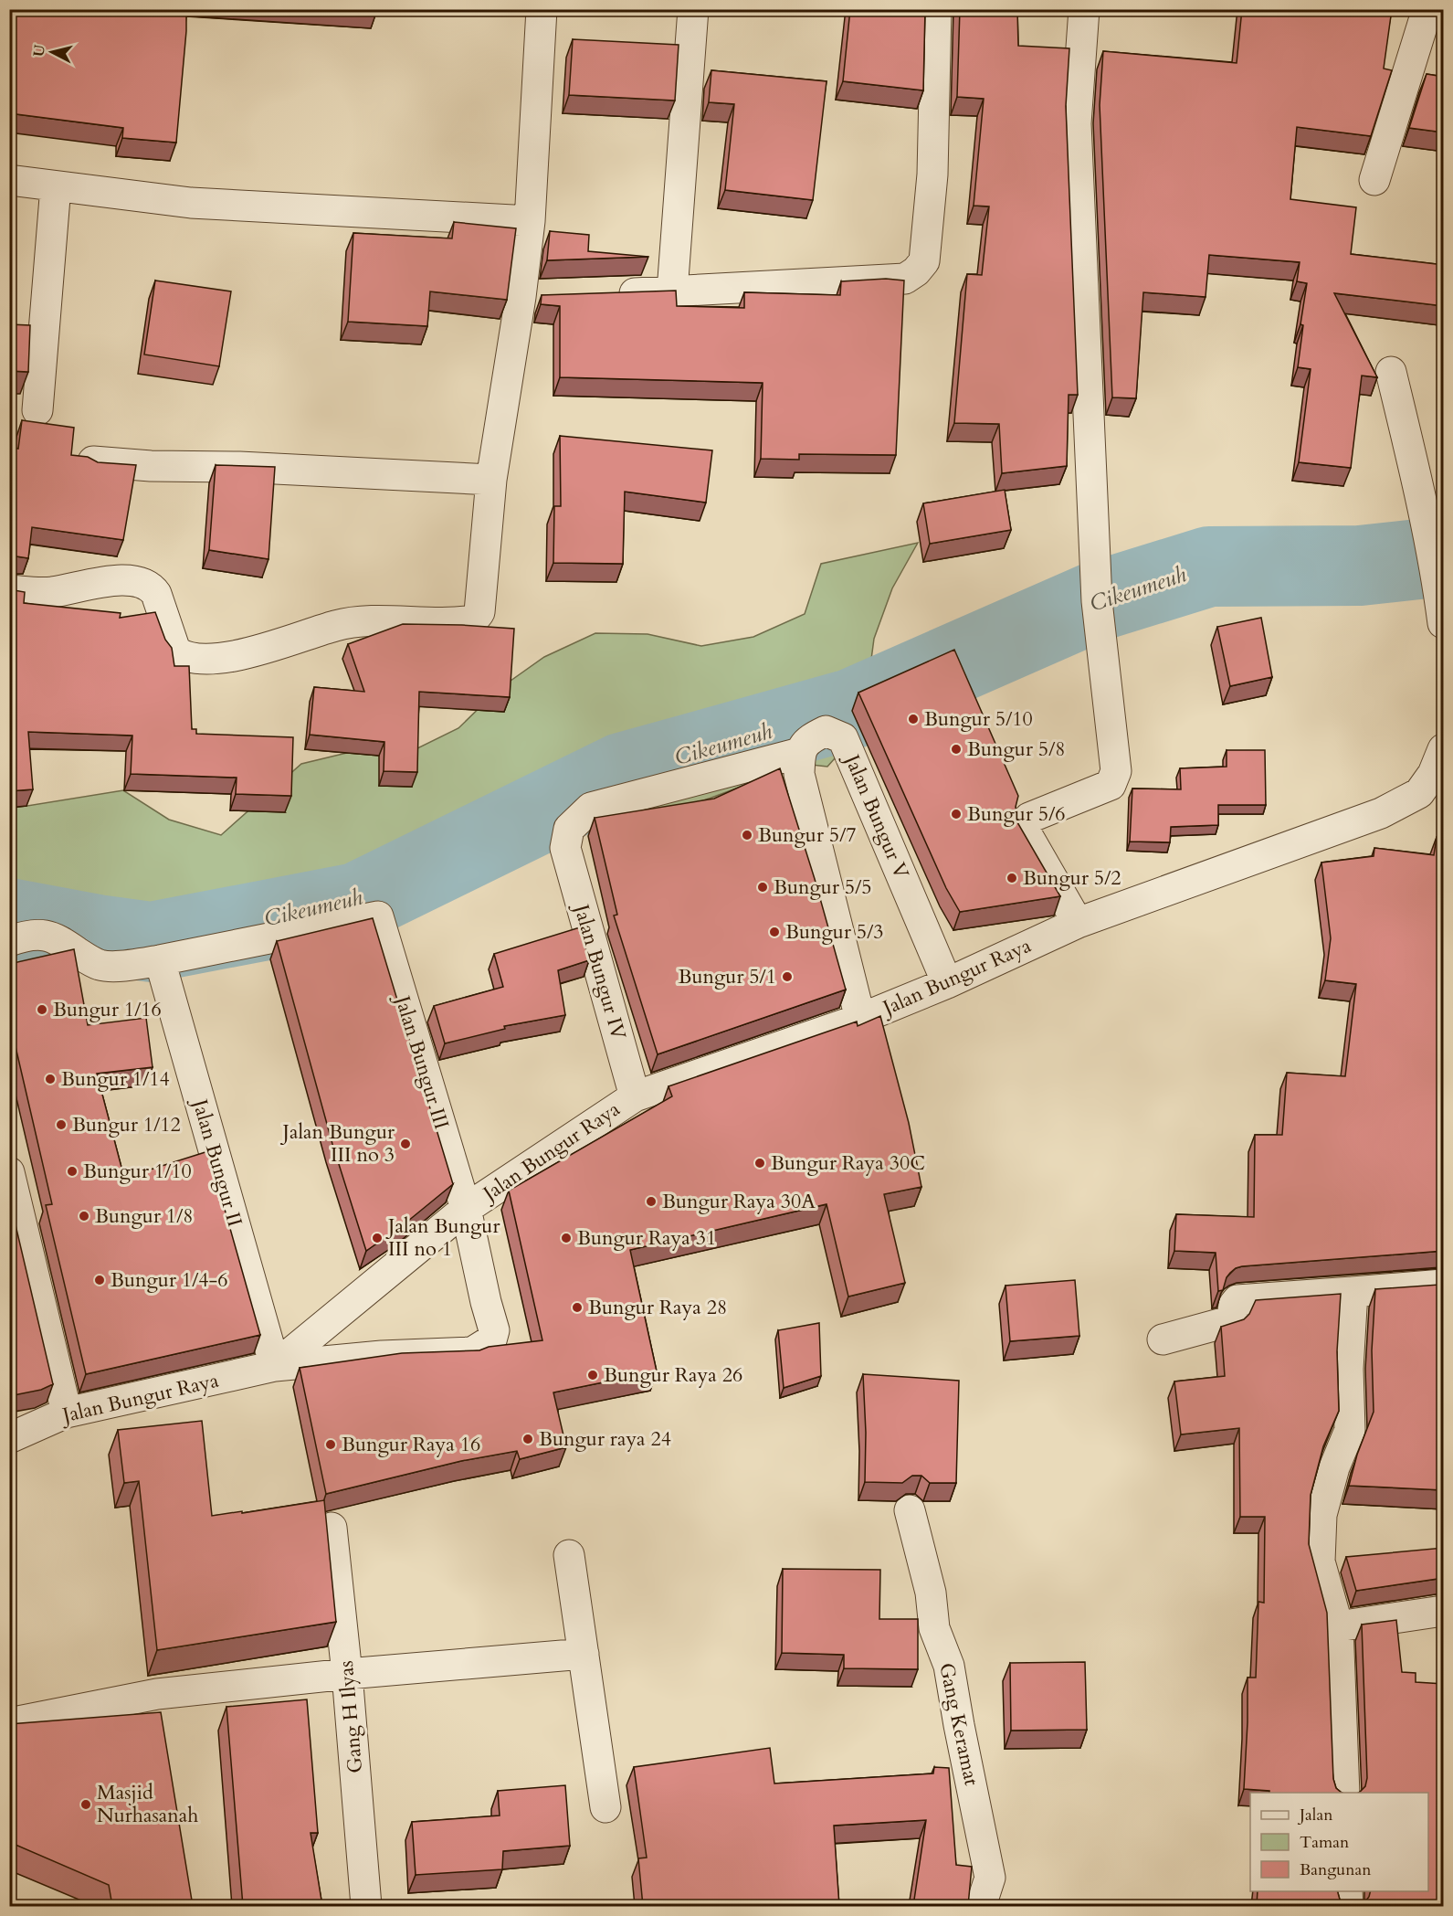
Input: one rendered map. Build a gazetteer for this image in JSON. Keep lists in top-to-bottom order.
{
  "streets": {
    "street": [
      "Jalan Bungur V",
      "Jalan Bungur IV",
      "Jalan Bungur Raya",
      "Jalan Bungur III",
      "Jalan Bungur II",
      "Gang H Ilyas",
      "Gang Keramat"
    ]
  },
  "crossings": [
    ["Jalan Bungur V", "Jalan Bungur IV"],
    ["Jalan Bungur V", "Jalan Bungur Raya"],
    ["Jalan Bungur IV", "Jalan Bungur Raya"],
    ["Jalan Bungur Raya", "Jalan Bungur III"],
    ["Jalan Bungur Raya", "Jalan Bungur II"],
    ["Jalan Bungur III", "Jalan Bungur II"]
  ],
  "water": ["Cikeumeuh"],
  "places": [
    "Bungur 5/10",
    "Bungur 5/8",
    "Bungur 5/6",
    "Bungur 5/7",
    "Bungur 5/2",
    "Bungur 5/5",
    "Bungur 5/3",
    "Bungur 5/1",
    "Bungur 1/16",
    "Bungur 1/14",
    "Bungur 1/12",
    "Jalan Bungur III no 3",
    "Bungur Raya 30C",
    "Bungur 1/10",
    "Bungur Raya 30A",
    "Bungur 1/8",
    "Jalan Bungur III no 1",
    "Bungur Raya 31",
    "Bungur 1/4-6",
    "Bungur Raya 28",
    "Bungur Raya 26",
    "Bungur raya 24",
    "Bungur Raya 16",
    "Masjid Nurhasanah"
  ],
  "legend": ["Jalan", "Taman", "Bangunan"],
  "north": "left"
}
